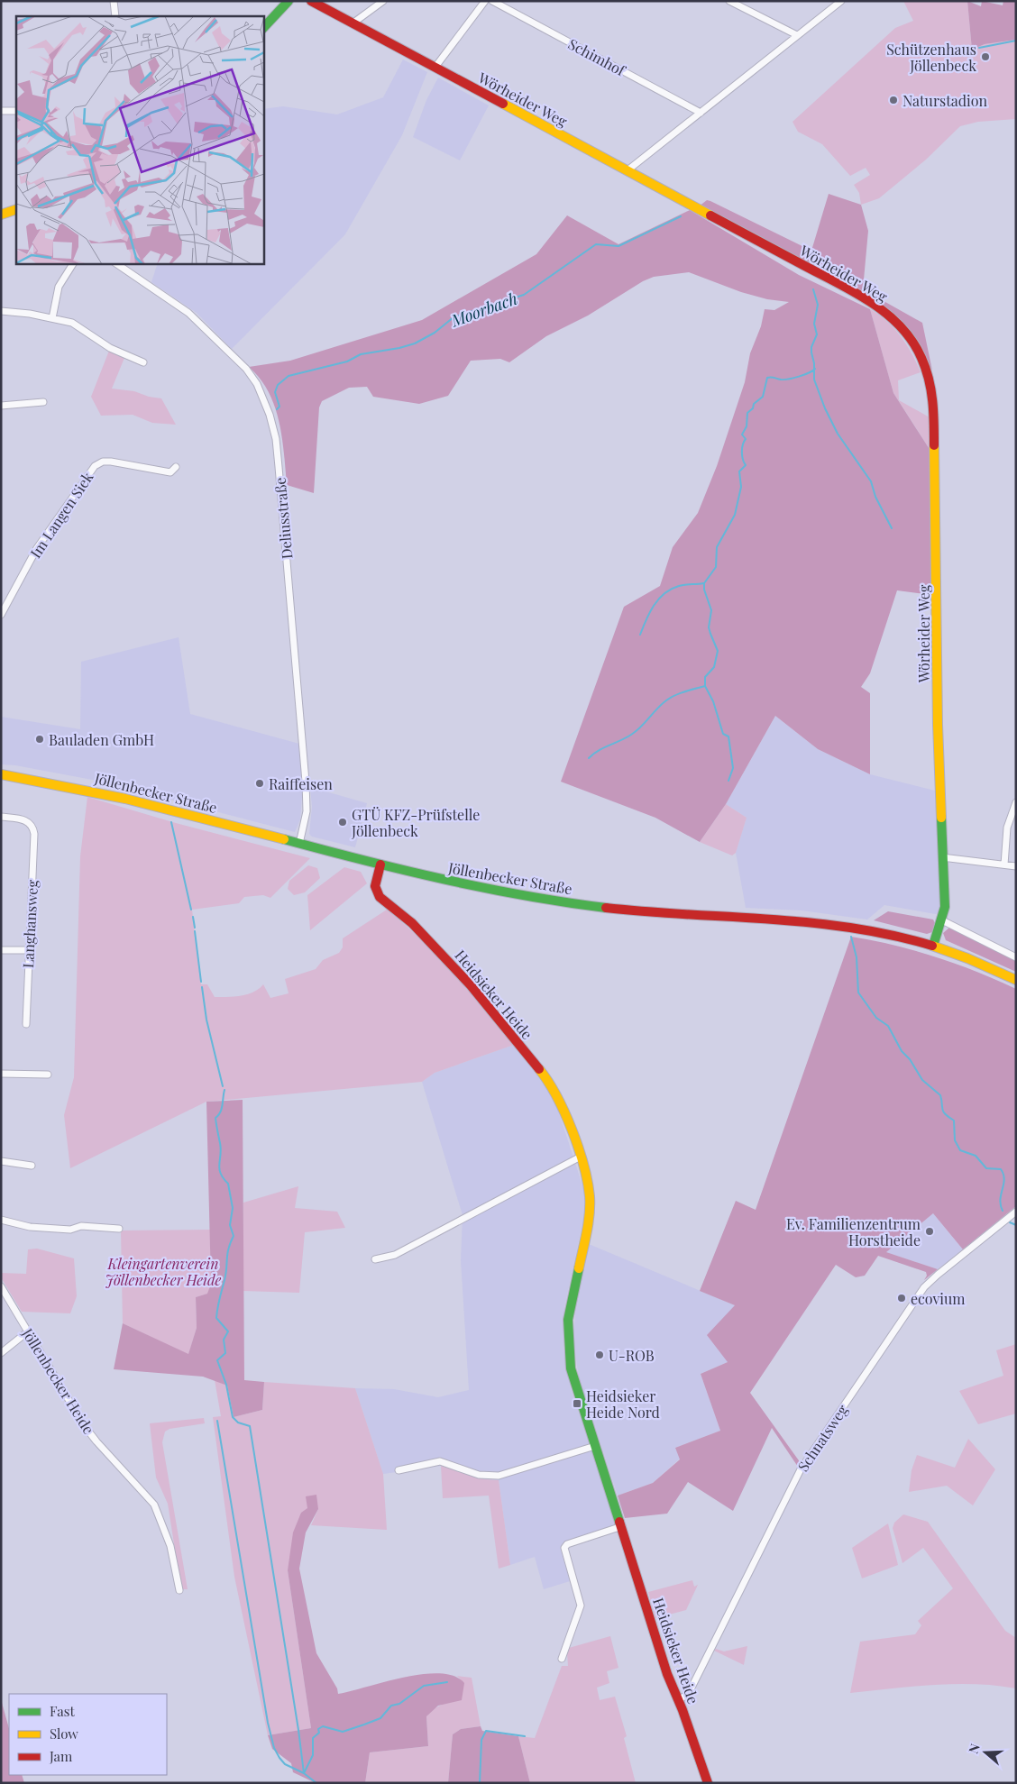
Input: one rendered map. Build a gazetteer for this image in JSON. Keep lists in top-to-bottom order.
{
  "streets": {
    "street": [
      "Schimhof",
      "Wörheider Weg",
      "Im Langen Siek",
      "Deliusstraße",
      "Jöllenbecker Straße",
      "Langhansweg",
      "Heidsieker Heide",
      "Jöllenbecker Heide",
      "Schnatsweg"
    ]
  },
  "crossings": [
    ["Wörheider Weg", "Jöllenbecker Straße"],
    ["Deliusstraße", "Jöllenbecker Straße"],
    ["Jöllenbecker Straße", "Heidsieker Heide"],
    ["Heidsieker Heide", "Schnatsweg"]
  ],
  "water": ["Moorbach"],
  "parks": ["Kleingartenverein Jöllenbecker Heide"],
  "places": {
    "other": [
      "Schützenhaus Jöllenbeck",
      "Naturstadion",
      "Bauladen GmbH",
      "Raiffeisen",
      "GTÜ KFZ-Prüfstelle Jöllenbeck",
      "Ev. Familienzentrum Horstheide",
      "ecovium",
      "U-ROB"
    ],
    "transit": ["Heidsieker Heide Nord"]
  },
  "legend": ["Fast", "Slow", "Jam"],
  "north": "left"
}
